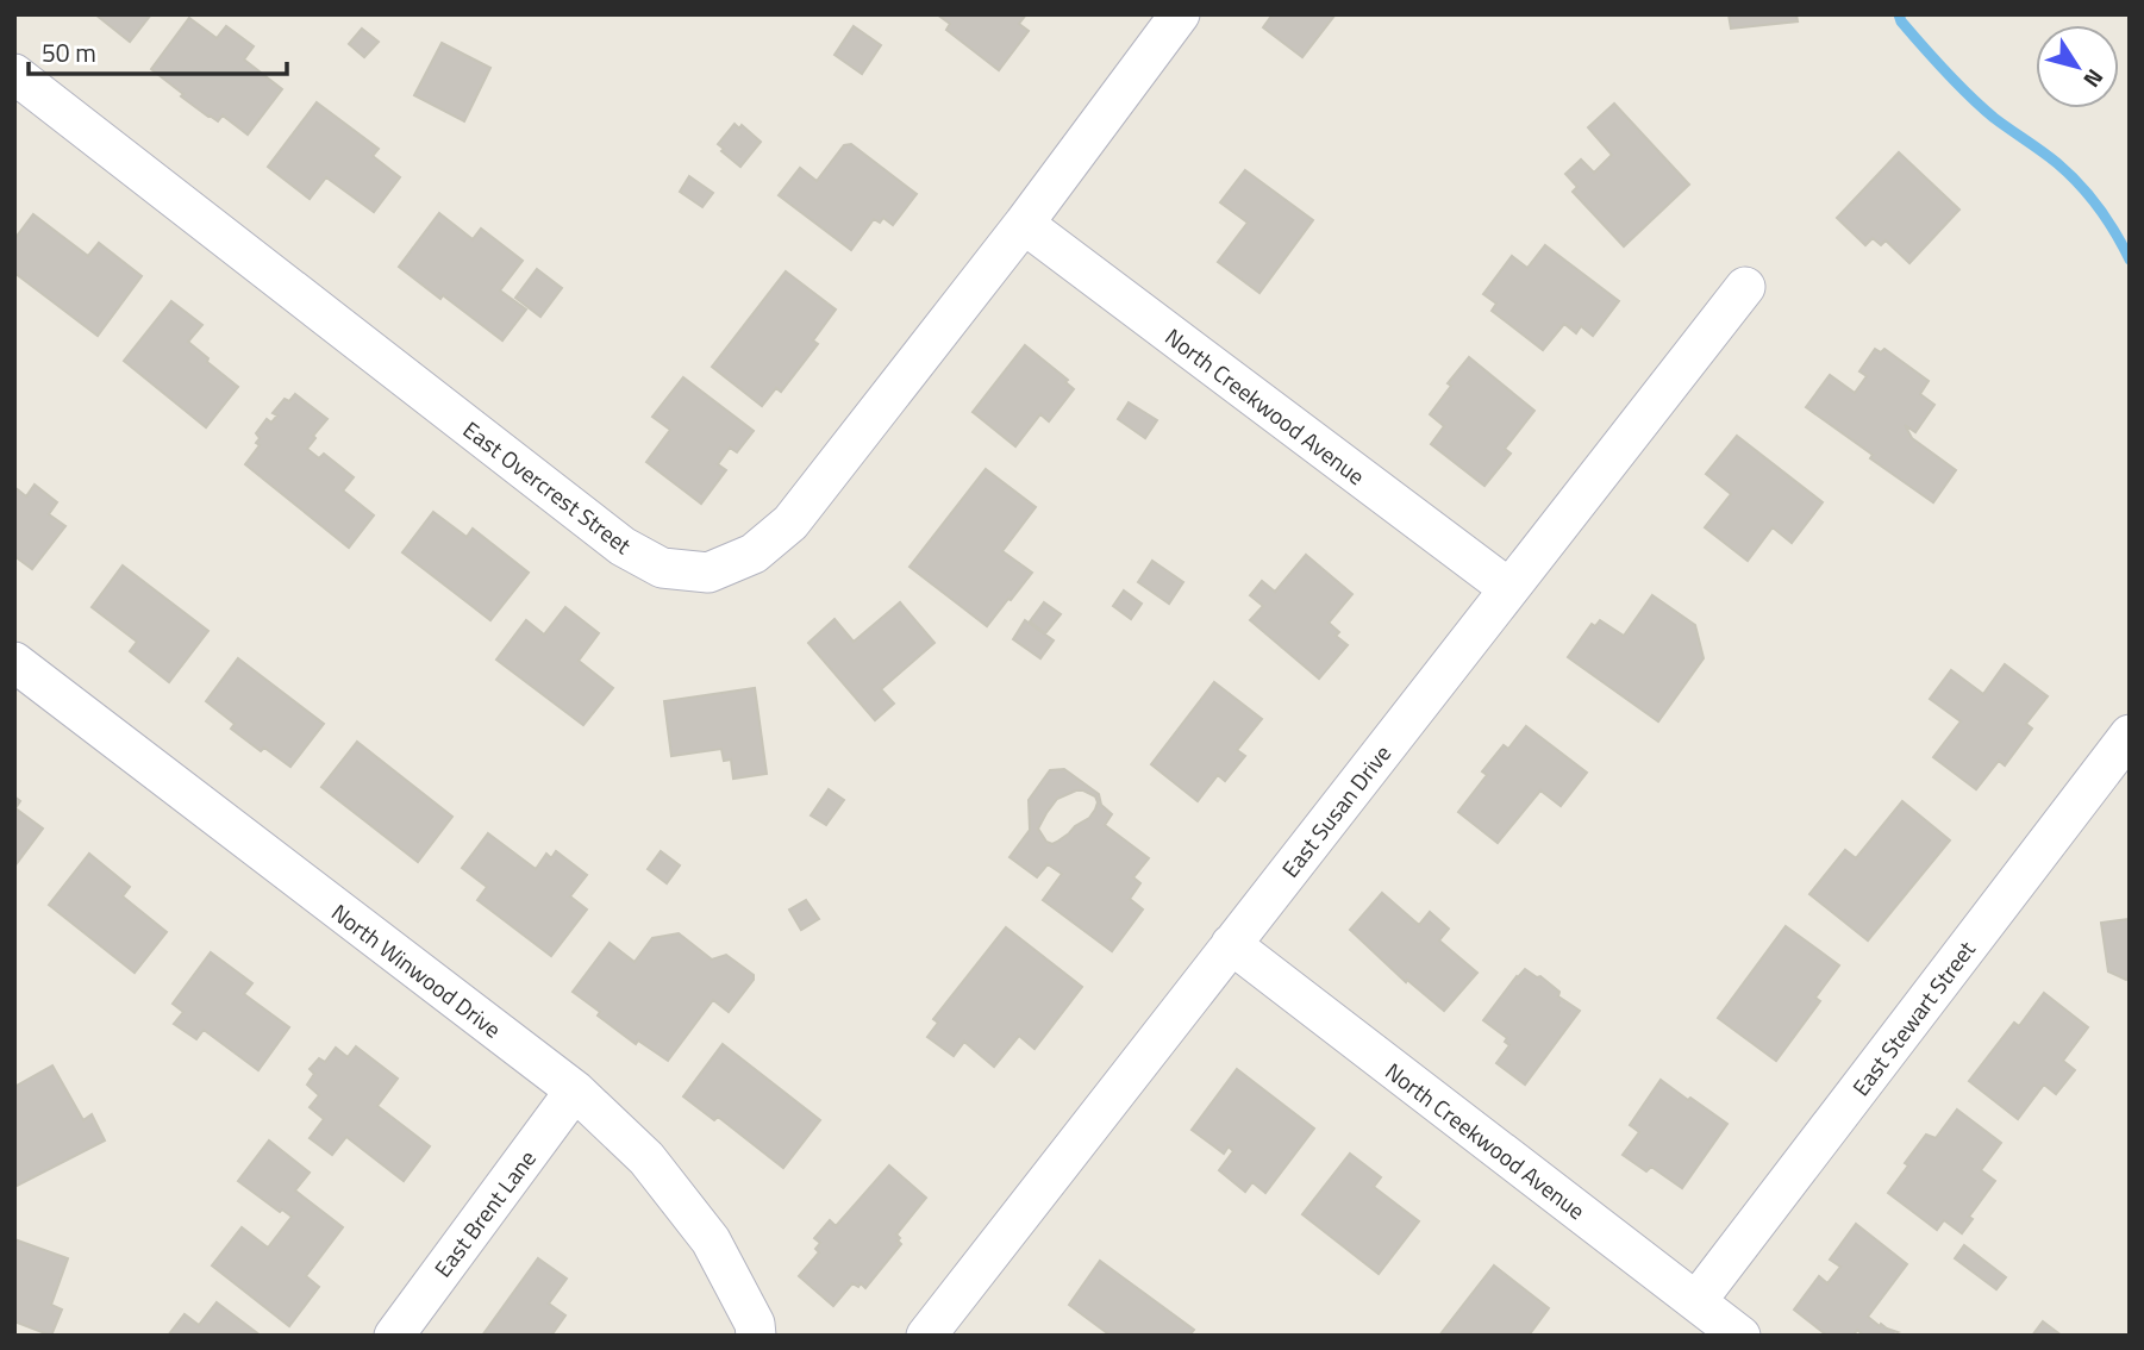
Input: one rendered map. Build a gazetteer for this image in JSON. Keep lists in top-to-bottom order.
{
  "streets": {
    "street": [
      "North Creekwood Avenue",
      "East Overcrest Street",
      "East Susan Drive",
      "North Winwood Drive",
      "East Stewart Street",
      "East Brent Lane"
    ]
  },
  "crossings": [
    ["North Creekwood Avenue", "East Overcrest Street"],
    ["North Creekwood Avenue", "East Susan Drive"],
    ["North Creekwood Avenue", "East Stewart Street"],
    ["North Winwood Drive", "East Brent Lane"]
  ],
  "scale_bar": "50 m",
  "north": "bottom right"
}
